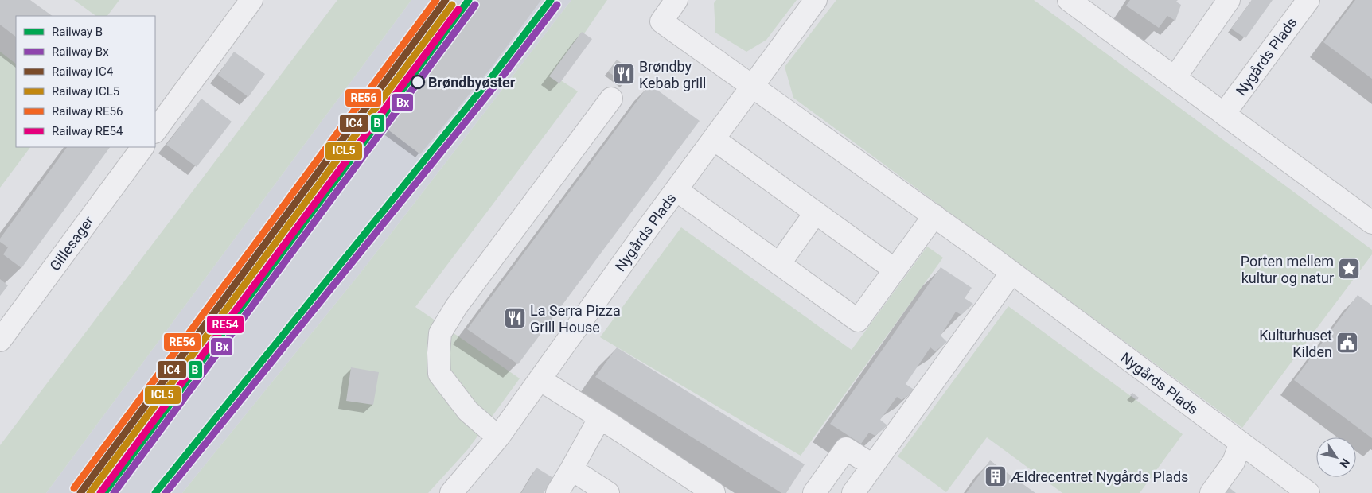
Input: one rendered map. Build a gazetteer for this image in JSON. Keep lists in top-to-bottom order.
{
  "streets": {
    "street": ["Nygårds Plads", "Gillesager"]
  },
  "places": {
    "restaurant": ["Brøndby Kebab grill", "La Serra Pizza Grill House"],
    "other": ["Brøndbyøster"],
    "place": ["Porten mellem kultur og natur"],
    "public building": ["Kulturhuset Kilden"],
    "building": ["Ældrecentret Nygårds Plads"]
  },
  "lines": [
    "rail line B",
    "rail line IC4",
    "rail line RE56",
    "rail line Bx",
    "rail line ICL5",
    "rail line RE54"
  ],
  "legend": [
    "Railway B",
    "Railway Bx",
    "Railway IC4",
    "Railway ICL5",
    "Railway RE56",
    "Railway RE54"
  ],
  "north": "bottom right"
}
